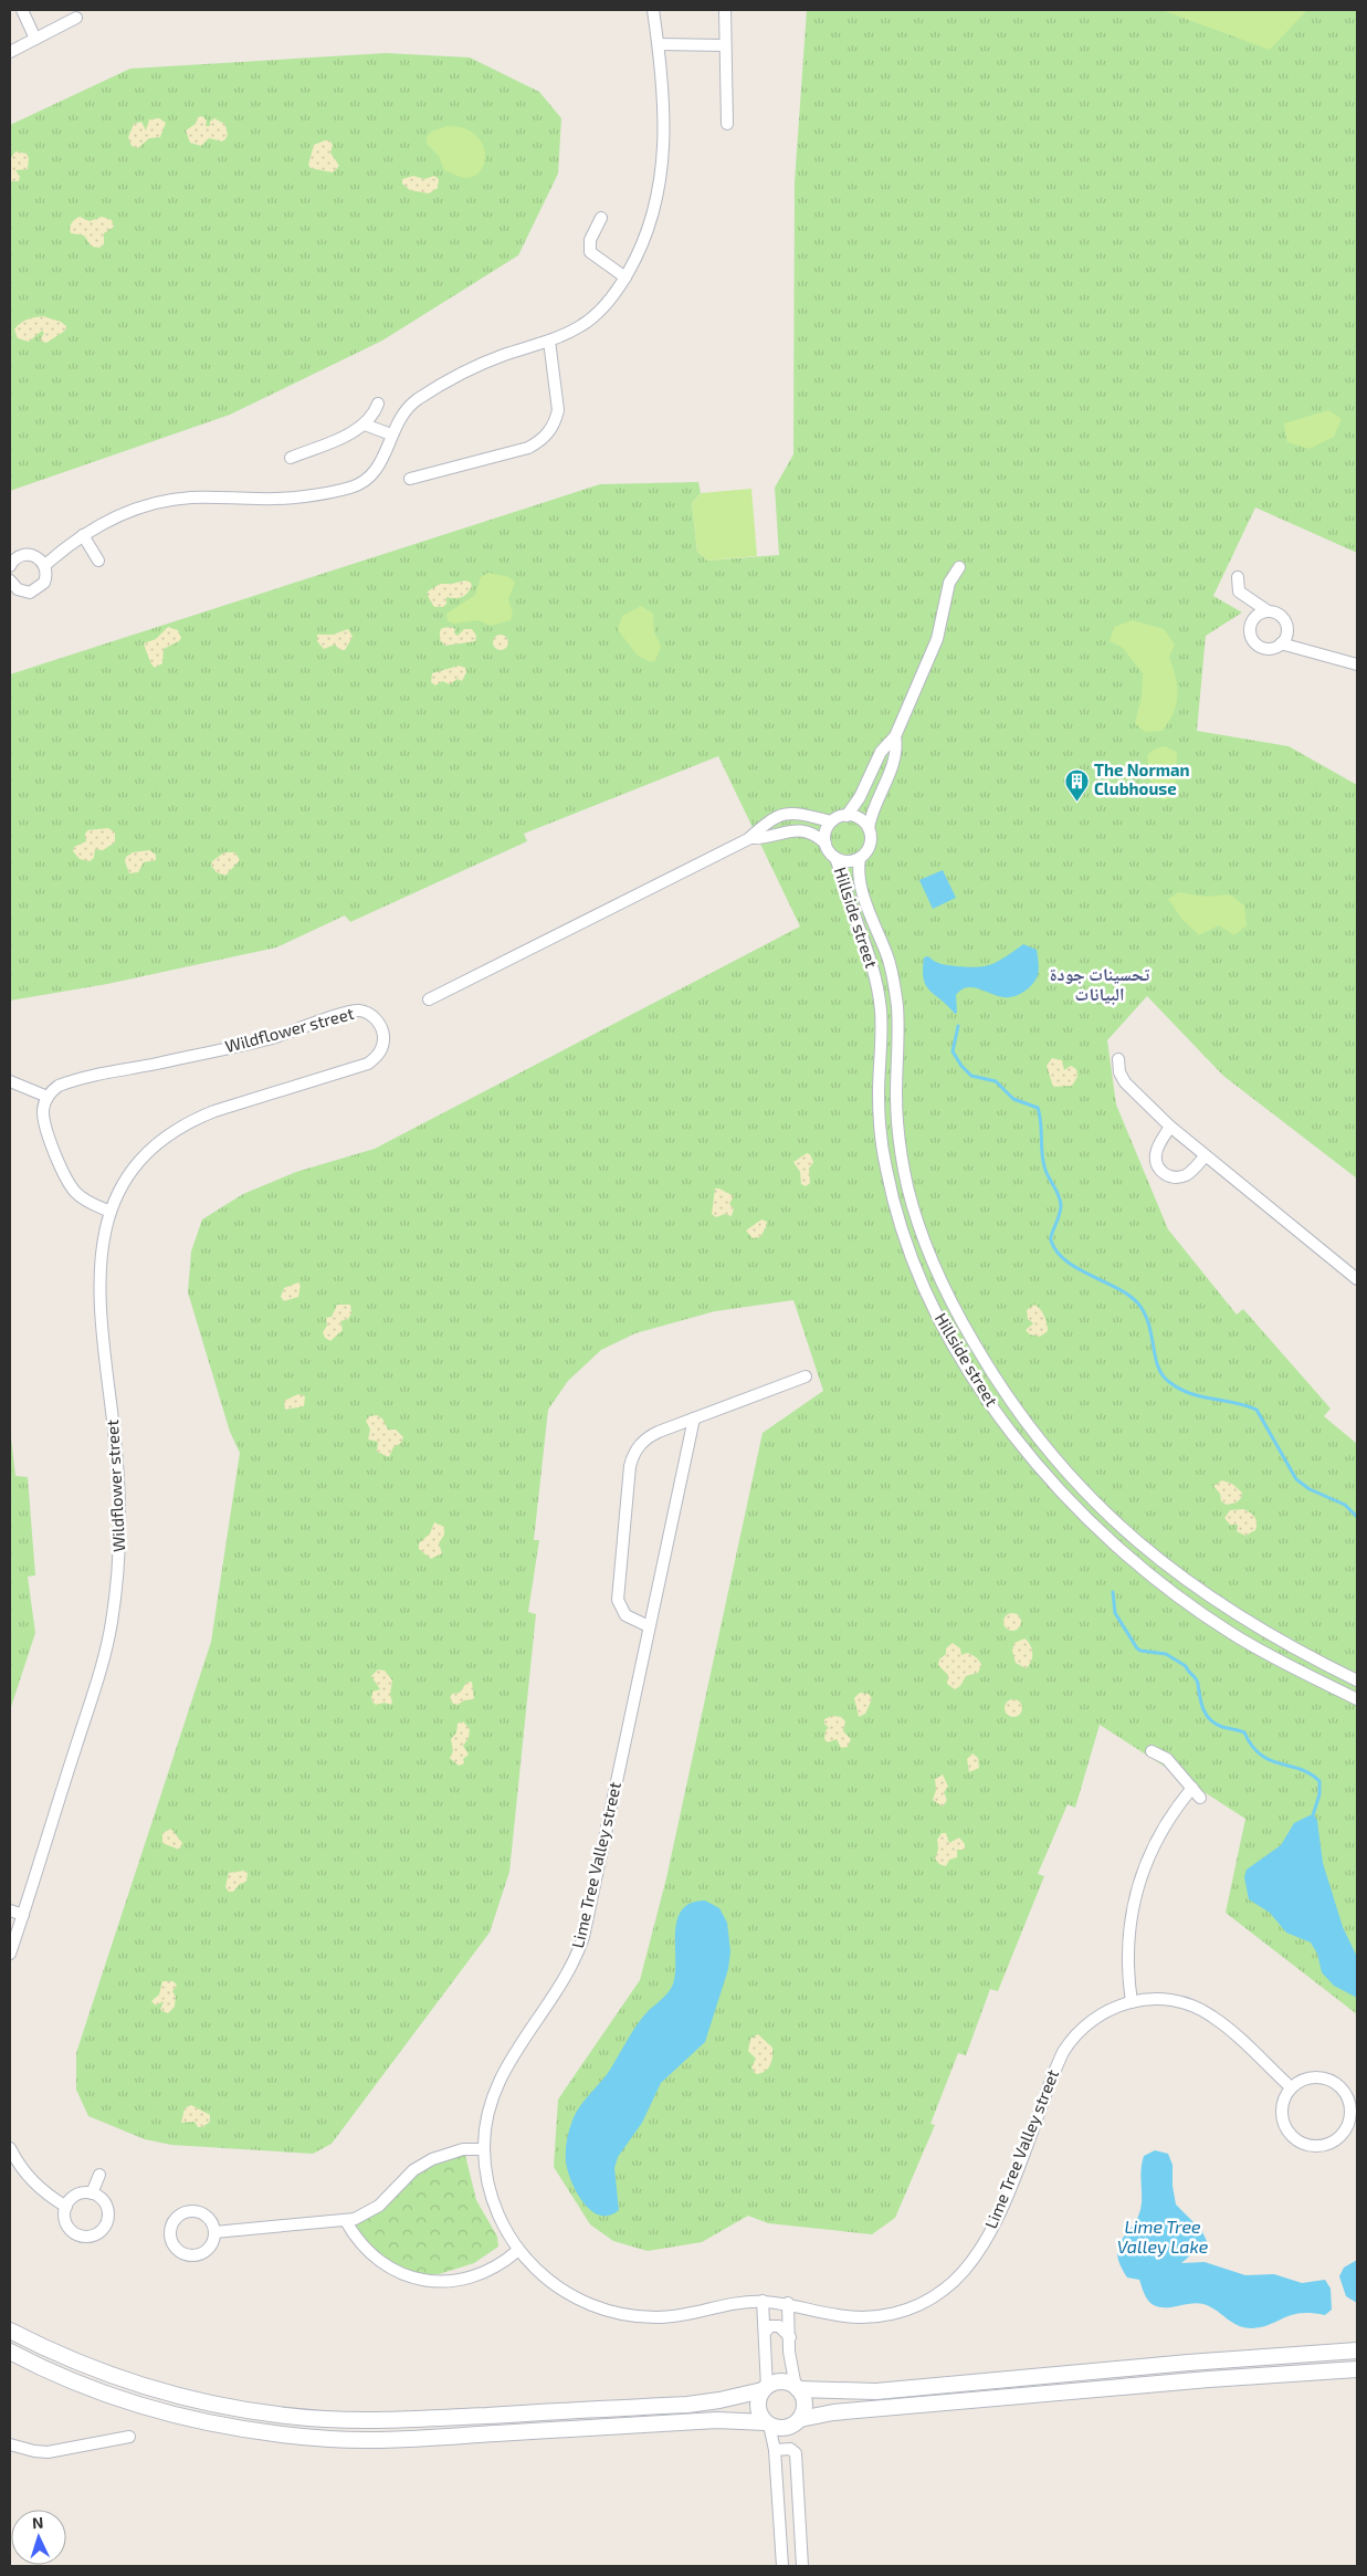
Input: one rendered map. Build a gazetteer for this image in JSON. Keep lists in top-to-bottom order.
{
  "streets": {
    "street": ["Hillside street", "Wildflower street", "Lime Tree Valley street"]
  },
  "districts": ["تحسينات جودة البيانات"],
  "water": ["Lime Tree Valley Lake"],
  "places": {
    "building": ["The Norman Clubhouse"]
  },
  "north": "top"
}
